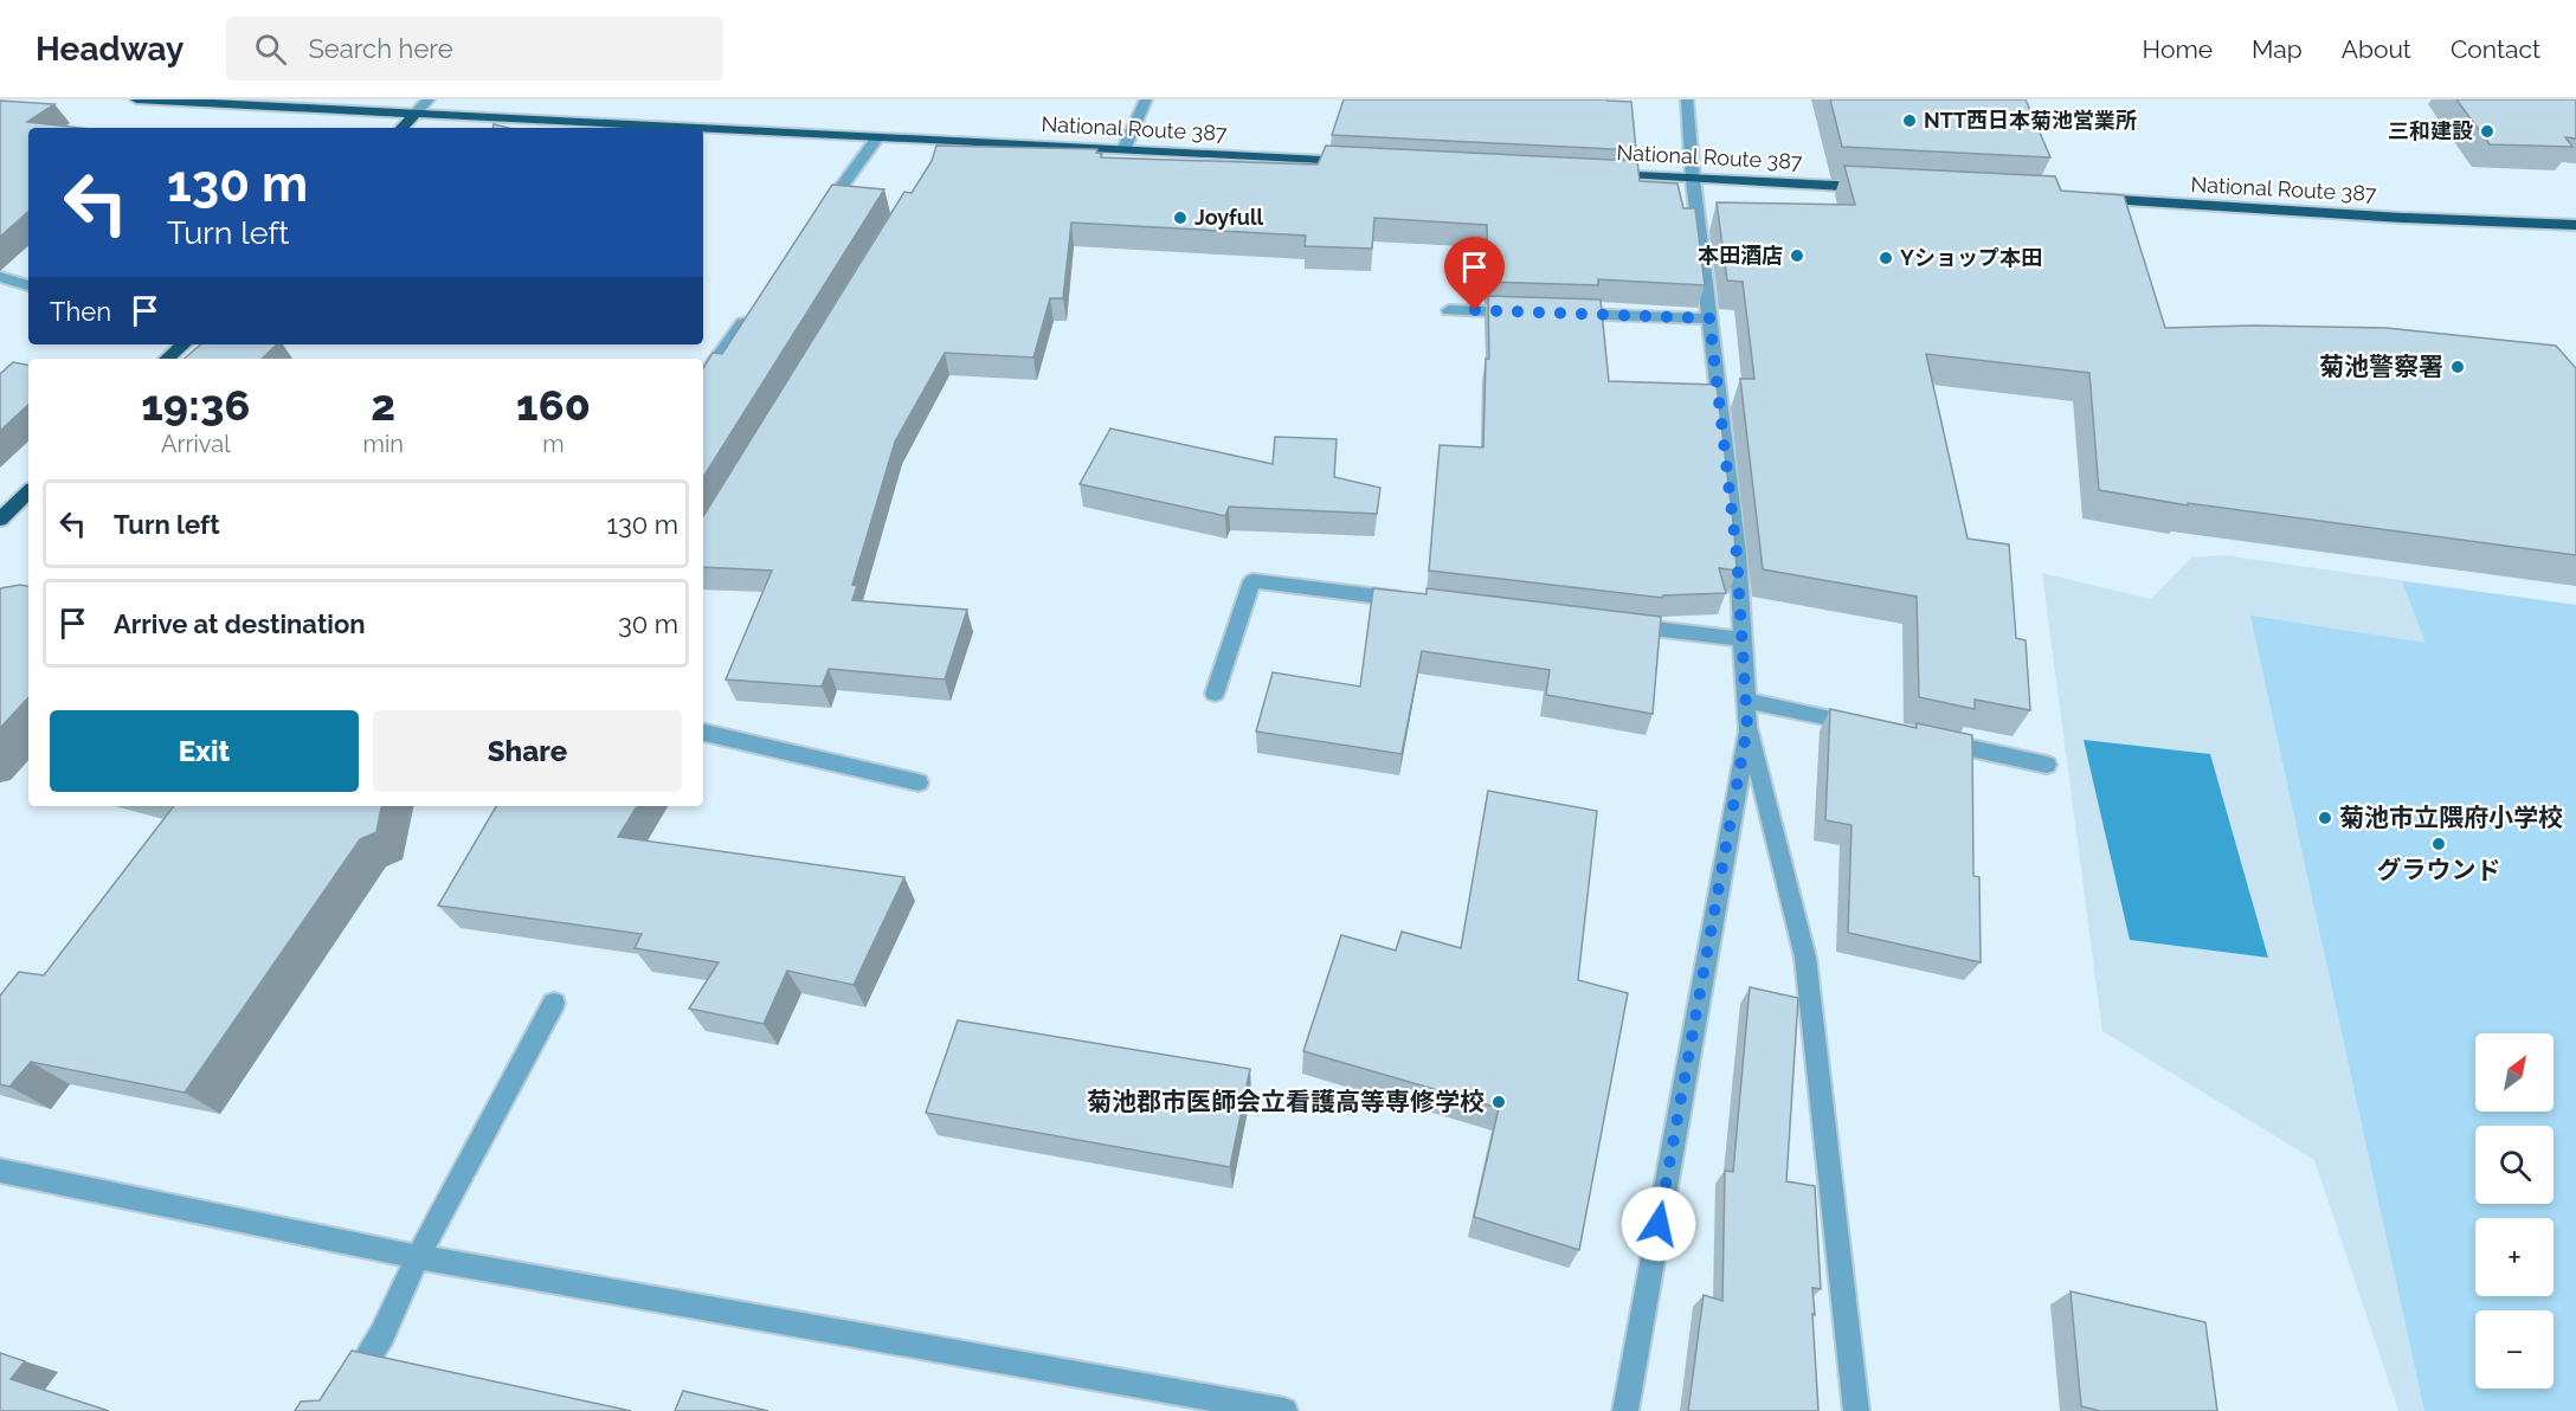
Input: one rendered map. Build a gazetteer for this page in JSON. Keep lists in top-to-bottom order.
{
  "streets": {
    "highway": ["National Route 387"]
  },
  "places": [
    "NTT西日本菊池営業所",
    "三和建設",
    "Joyfull",
    "本田酒店",
    "Yショップ本田",
    "菊池警察署",
    "菊池市立隈府小学校",
    "グラウンド",
    "菊池郡市医師会立看護高等専修学校"
  ],
  "north": "top right",
  "page": {
    "header": "Headway",
    "search": "Search here",
    "nav": [
      "Home",
      "Map",
      "About",
      "Contact"
    ],
    "turn": ["130 m", "Turn left"],
    "then": "Then",
    "eta": [
      "19:36",
      "Arrival",
      "2",
      "min",
      "160",
      "m"
    ],
    "list": [
      {
        "name": "Turn left",
        "value": "130 m"
      },
      {
        "name": "Arrive at destination",
        "value": "30 m"
      }
    ],
    "buttons": ["Exit", "Share"],
    "map_buttons": ["+", "−"]
  }
}
